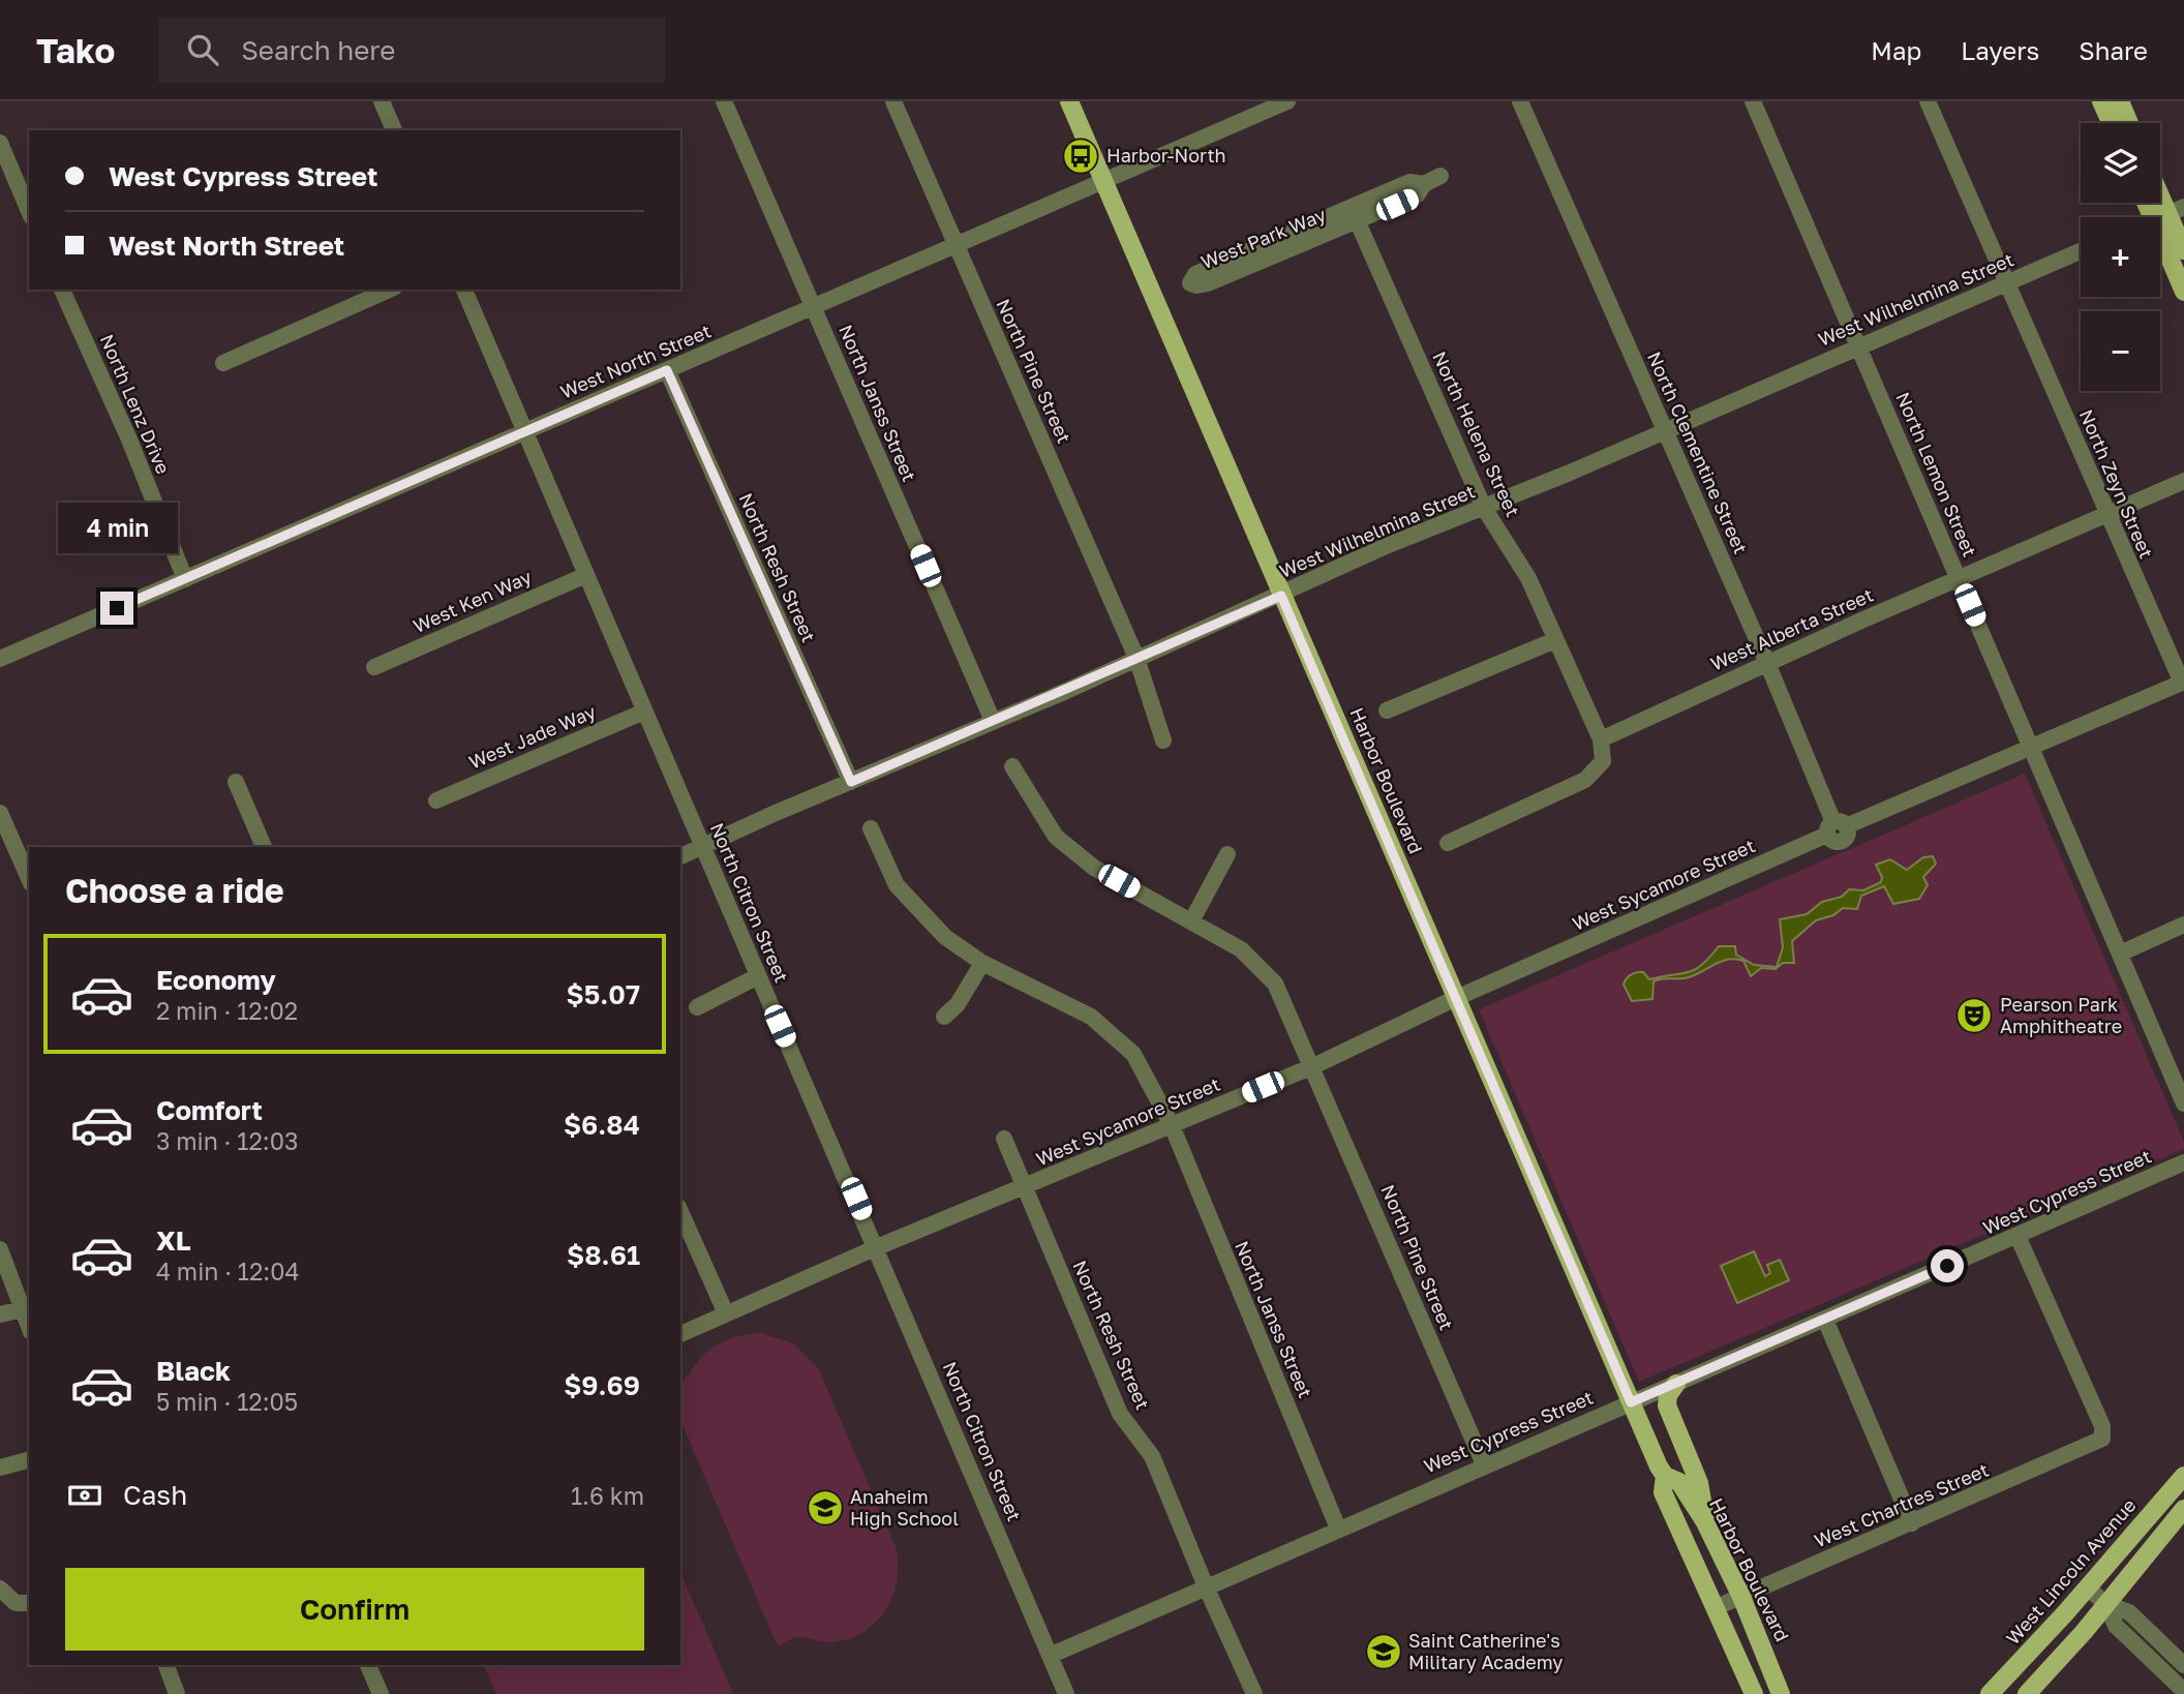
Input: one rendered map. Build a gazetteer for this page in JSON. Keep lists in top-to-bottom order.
{
  "streets": {
    "main road": ["Harbor Boulevard", "West Lincoln Avenue"],
    "street": [
      "West Park Way",
      "West Wilhelmina Street",
      "West North Street",
      "North Pine Street",
      "North Janss Street",
      "North Lenz Drive",
      "North Helena Street",
      "North Clementine Street",
      "North Lemon Street",
      "North Zeyn Street",
      "North Resh Street",
      "West Ken Way",
      "West Alberta Street",
      "West Jade Way",
      "West Sycamore Street",
      "North Citron Street",
      "West Cypress Street",
      "West Chartres Street"
    ]
  },
  "crossings": [
    ["West Park Way", "North Helena Street"],
    ["West Wilhelmina Street", "North Pine Street"],
    ["West Wilhelmina Street", "North Janss Street"],
    ["West Wilhelmina Street", "North Helena Street"],
    ["West Wilhelmina Street", "North Clementine Street"],
    ["West Wilhelmina Street", "North Lemon Street"],
    ["West Wilhelmina Street", "North Zeyn Street"],
    ["West Wilhelmina Street", "North Resh Street"],
    ["West Wilhelmina Street", "Harbor Boulevard"],
    ["West Wilhelmina Street", "North Citron Street"],
    ["West North Street", "North Pine Street"],
    ["West North Street", "North Janss Street"],
    ["West North Street", "North Lenz Drive"],
    ["West North Street", "North Resh Street"],
    ["West North Street", "Harbor Boulevard"],
    ["West North Street", "North Citron Street"],
    ["North Pine Street", "West Sycamore Street"],
    ["North Pine Street", "West Cypress Street"],
    ["North Janss Street", "West Sycamore Street"],
    ["North Janss Street", "West Cypress Street"],
    ["North Helena Street", "West Alberta Street"],
    ["North Clementine Street", "West Alberta Street"],
    ["North Clementine Street", "West Sycamore Street"],
    ["North Lemon Street", "West Alberta Street"],
    ["North Lemon Street", "West Sycamore Street"],
    ["North Zeyn Street", "West Alberta Street"],
    ["North Zeyn Street", "West Sycamore Street"],
    ["North Resh Street", "West Sycamore Street"],
    ["North Resh Street", "West Cypress Street"],
    ["West Ken Way", "North Citron Street"],
    ["West Jade Way", "North Citron Street"],
    ["Harbor Boulevard", "West Sycamore Street"],
    ["Harbor Boulevard", "West Cypress Street"],
    ["Harbor Boulevard", "West Chartres Street"],
    ["West Sycamore Street", "North Citron Street"],
    ["North Citron Street", "West Cypress Street"],
    ["West Cypress Street", "West Chartres Street"]
  ],
  "places": {
    "bus stop": ["Harbor-North"],
    "theatre": ["Pearson Park Amphitheatre"],
    "school or university": ["Anaheim High School", "Saint Catherine's Military Academy"]
  },
  "page": {
    "header": "Tako",
    "search": "Search here",
    "nav": ["Map", "Layers", "Share"],
    "map_buttons": ["+", "−"],
    "banner": ["West Cypress Street", "West North Street"],
    "bubble": "4 min",
    "heading": "Choose a ride",
    "list": [
      {
        "name": "Economy",
        "note": "2 min · 12:02",
        "value": "$5.07"
      },
      {
        "name": "Comfort",
        "note": "3 min · 12:03",
        "value": "$6.84"
      },
      {
        "name": "XL",
        "note": "4 min · 12:04",
        "value": "$8.61"
      },
      {
        "name": "Black",
        "note": "5 min · 12:05",
        "value": "$9.69"
      }
    ],
    "pay": ["Cash", "1.6 km"],
    "buttons": "Confirm"
  }
}
